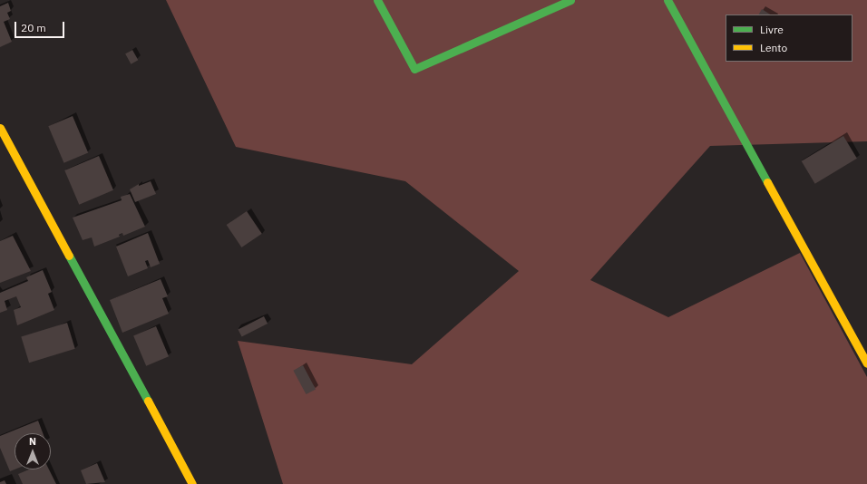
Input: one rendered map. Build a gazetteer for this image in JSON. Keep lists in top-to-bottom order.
{
  "legend": ["Livre", "Lento"],
  "scale_bar": "20 m",
  "north": "top"
}
